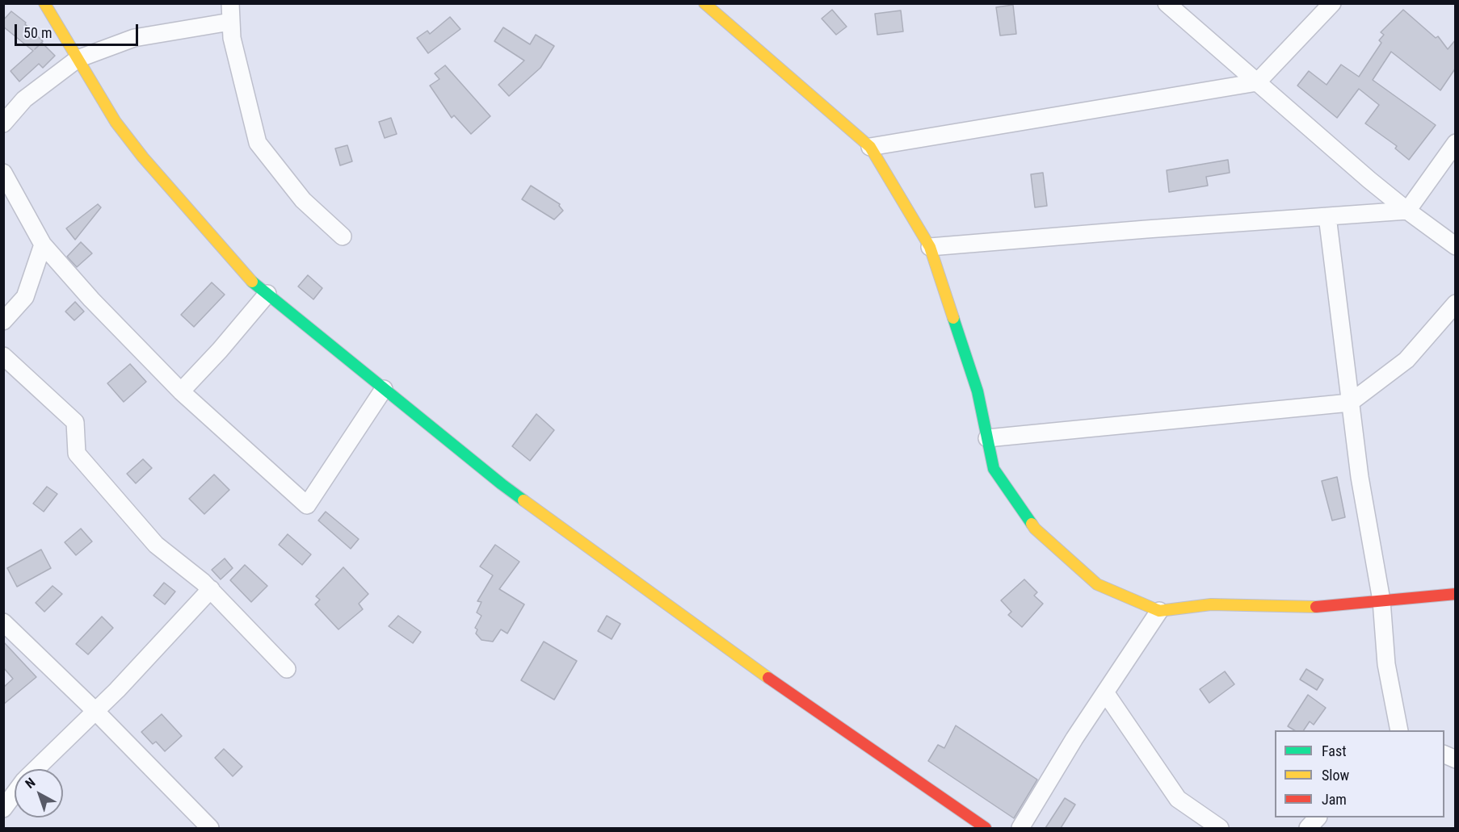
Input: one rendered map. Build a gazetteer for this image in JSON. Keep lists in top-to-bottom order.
{
  "legend": ["Fast", "Slow", "Jam"],
  "scale_bar": "50 m",
  "north": "top left"
}
